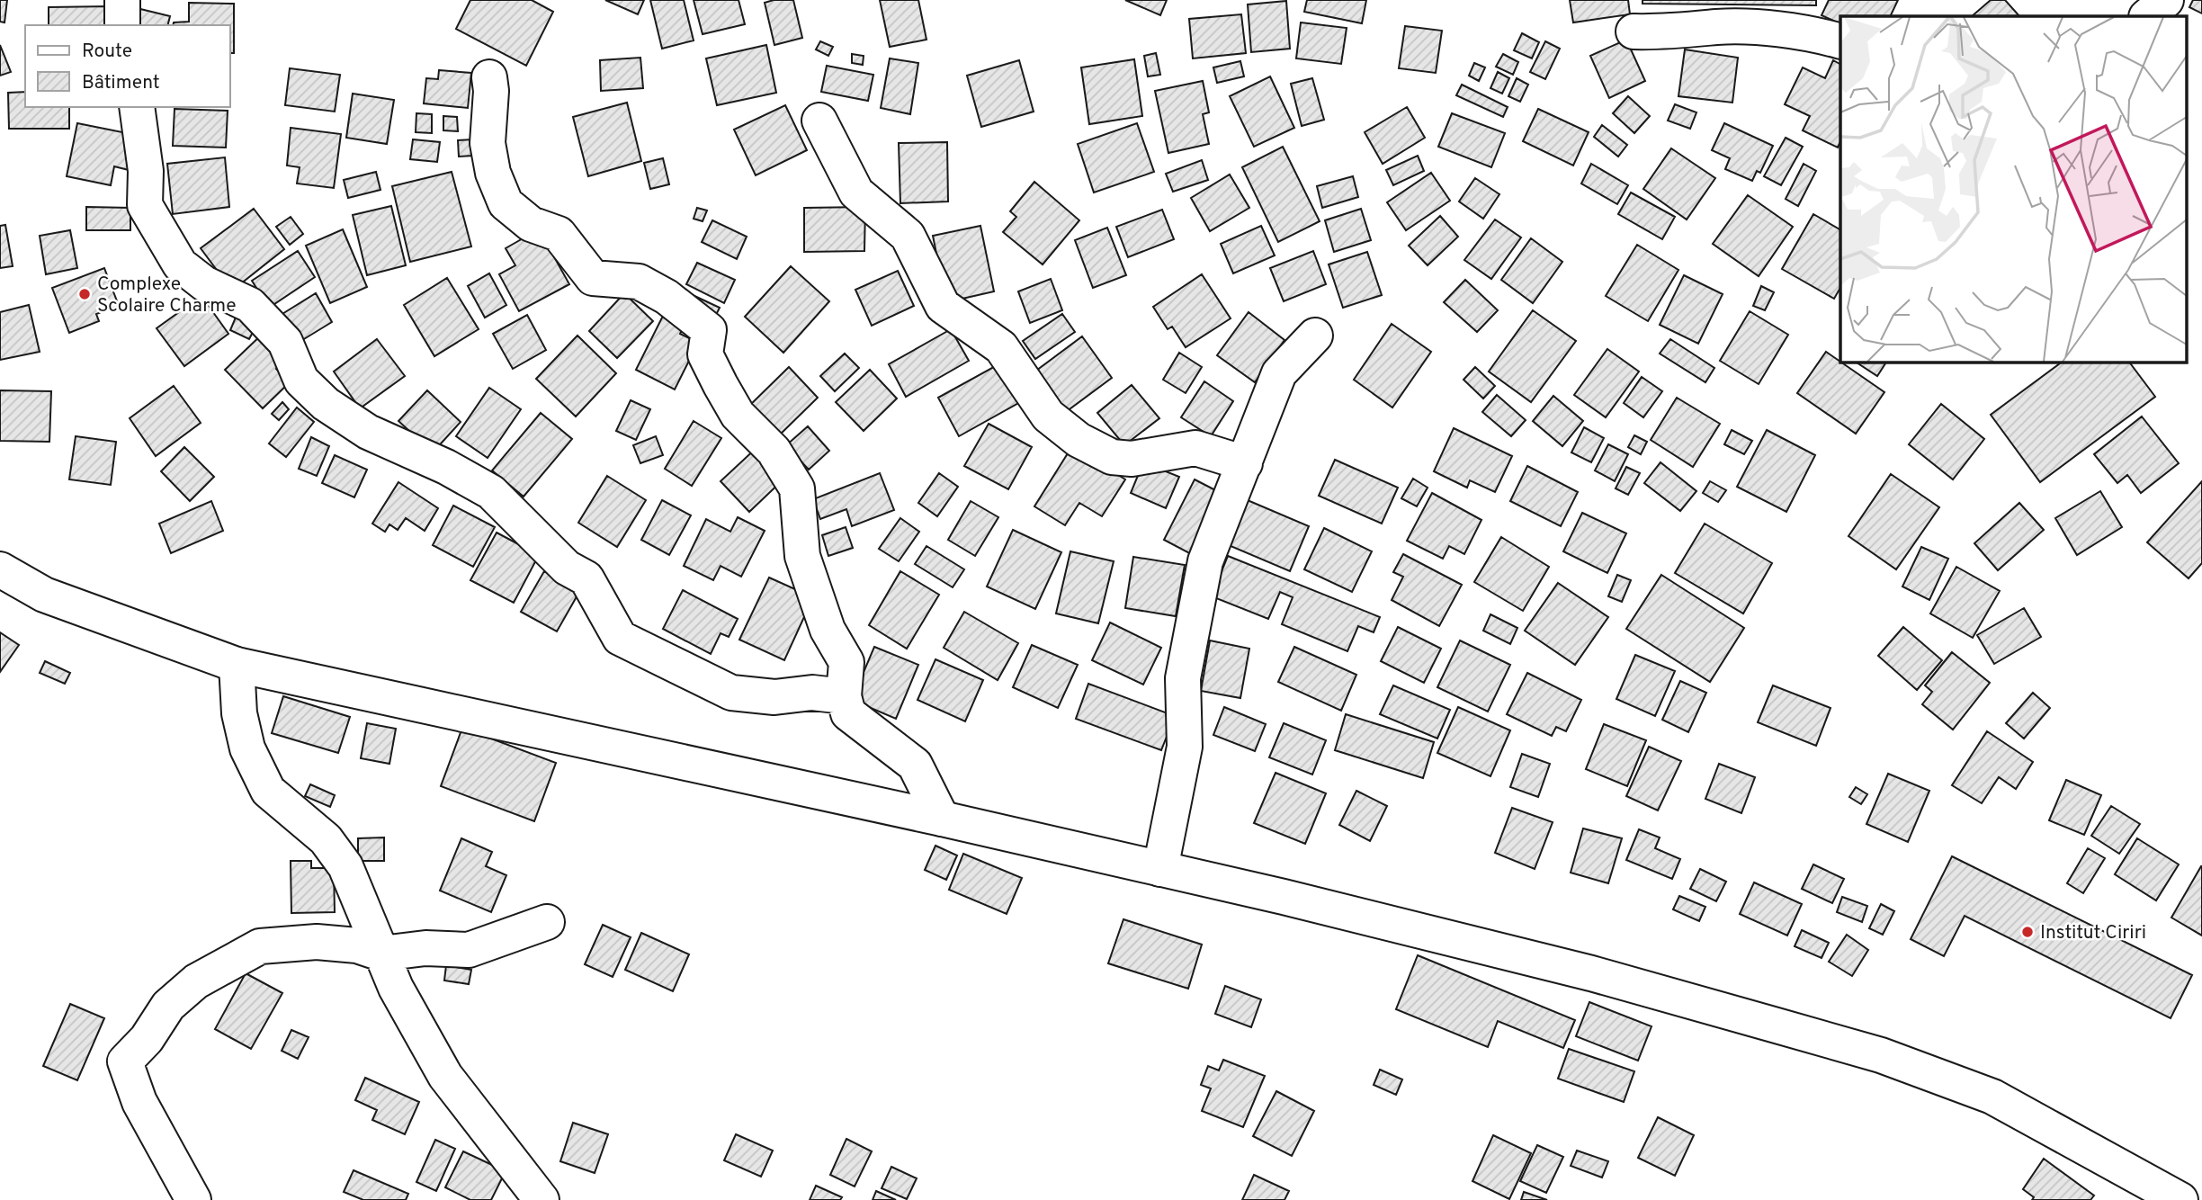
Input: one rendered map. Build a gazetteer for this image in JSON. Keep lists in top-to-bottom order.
{
  "places": ["Complexe Scolaire Charme", "Institut Ciriri"],
  "legend": ["Route", "Bâtiment"]
}
